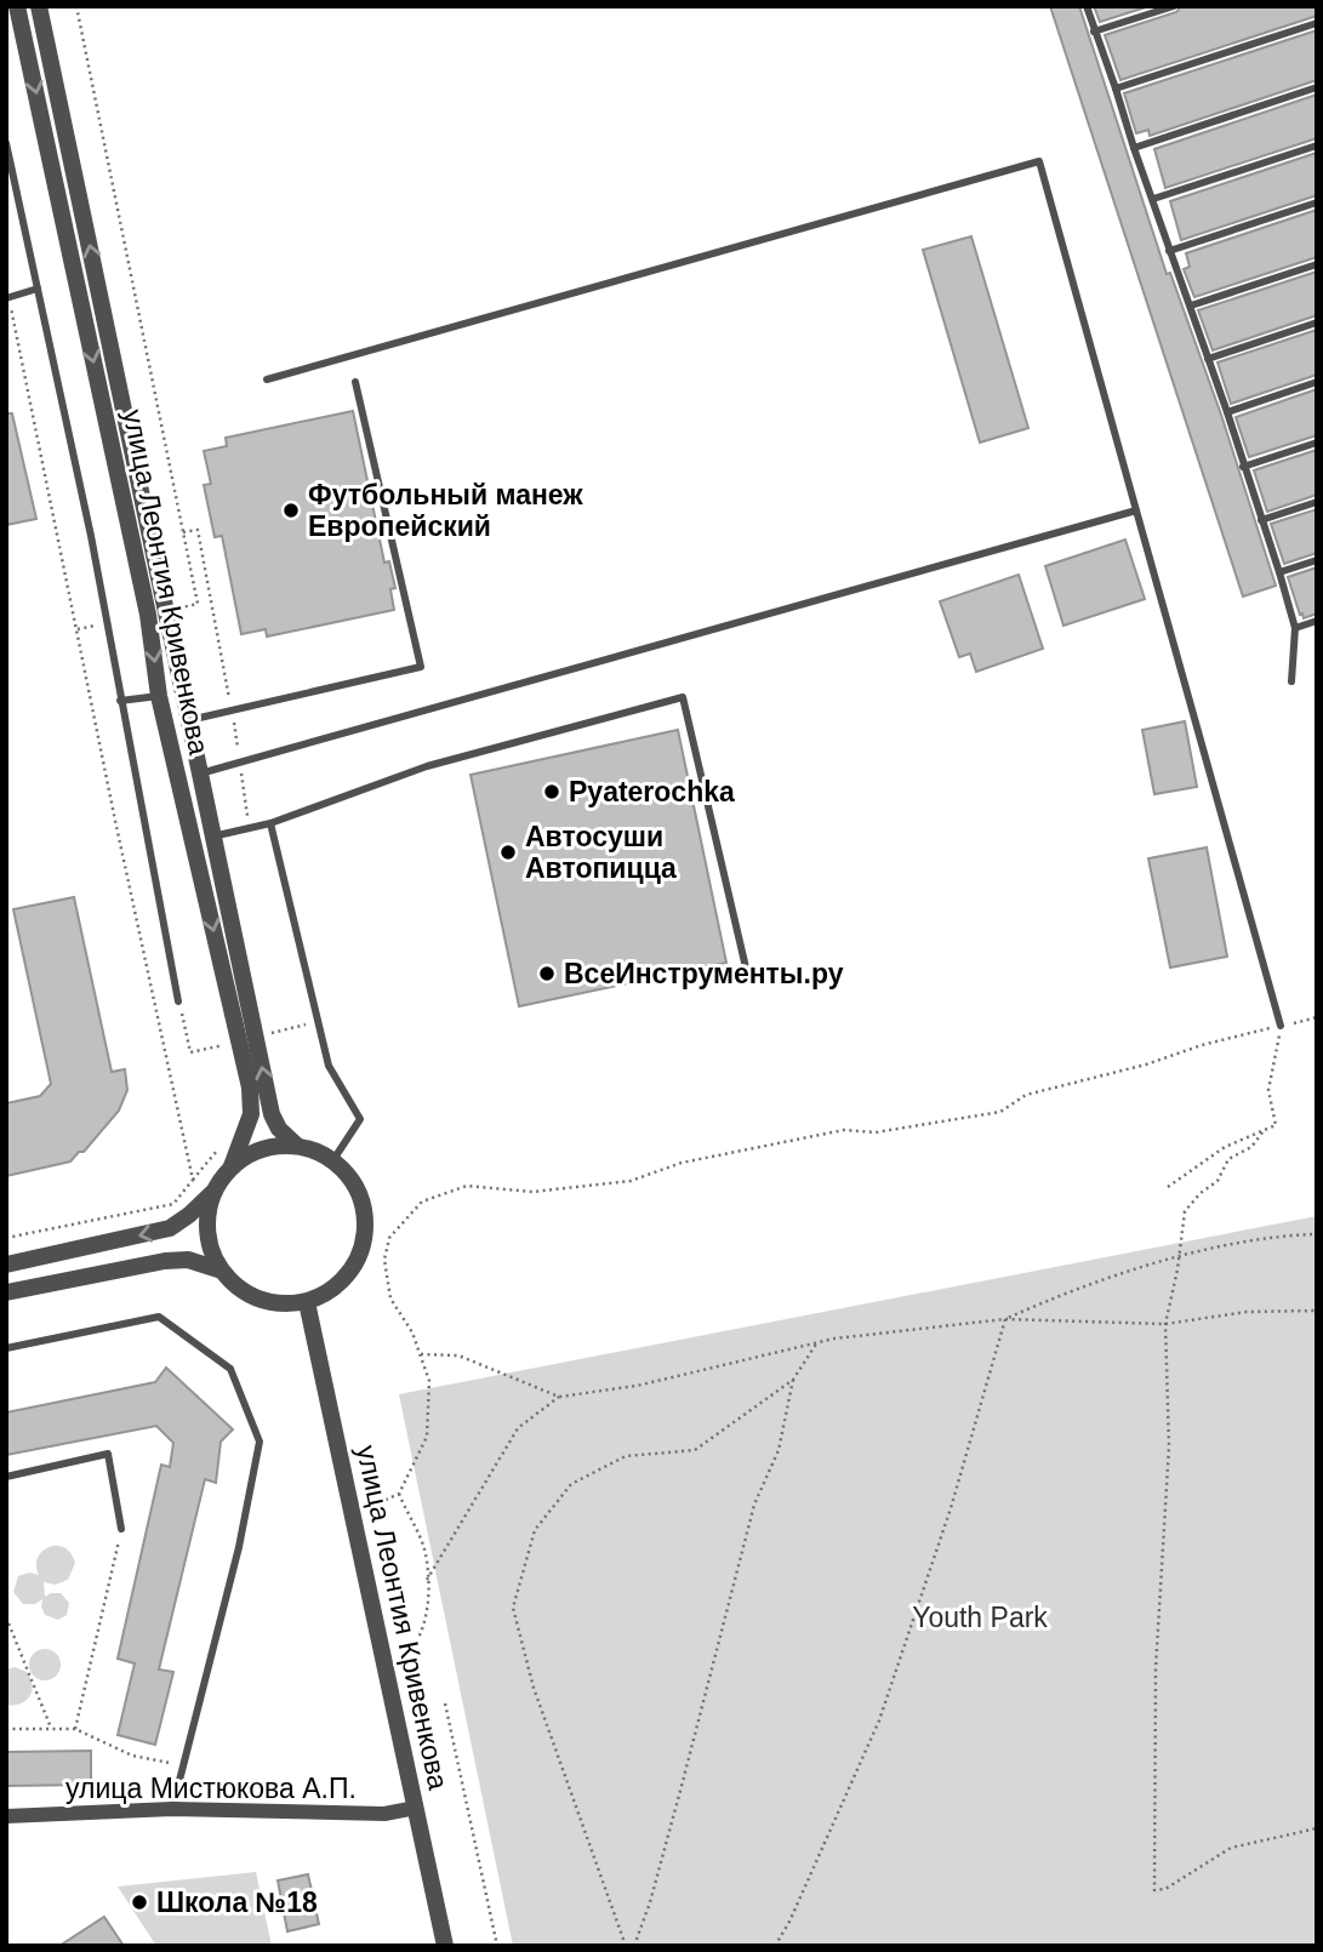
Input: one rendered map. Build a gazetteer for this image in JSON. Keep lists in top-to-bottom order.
{
  "streets": {
    "street": ["улица Леонтия Кривенкова", "улица Мистюкова А.П."]
  },
  "crossings": [
    ["улица Леонтия Кривенкова", "улица Мистюкова А.П."]
  ],
  "parks": ["Youth Park"],
  "places": [
    "Футбольный манеж Европейский",
    "Pyaterochka",
    "Автосуши Автопицца",
    "ВсеИнструменты.ру",
    "Школа №18"
  ]
}
